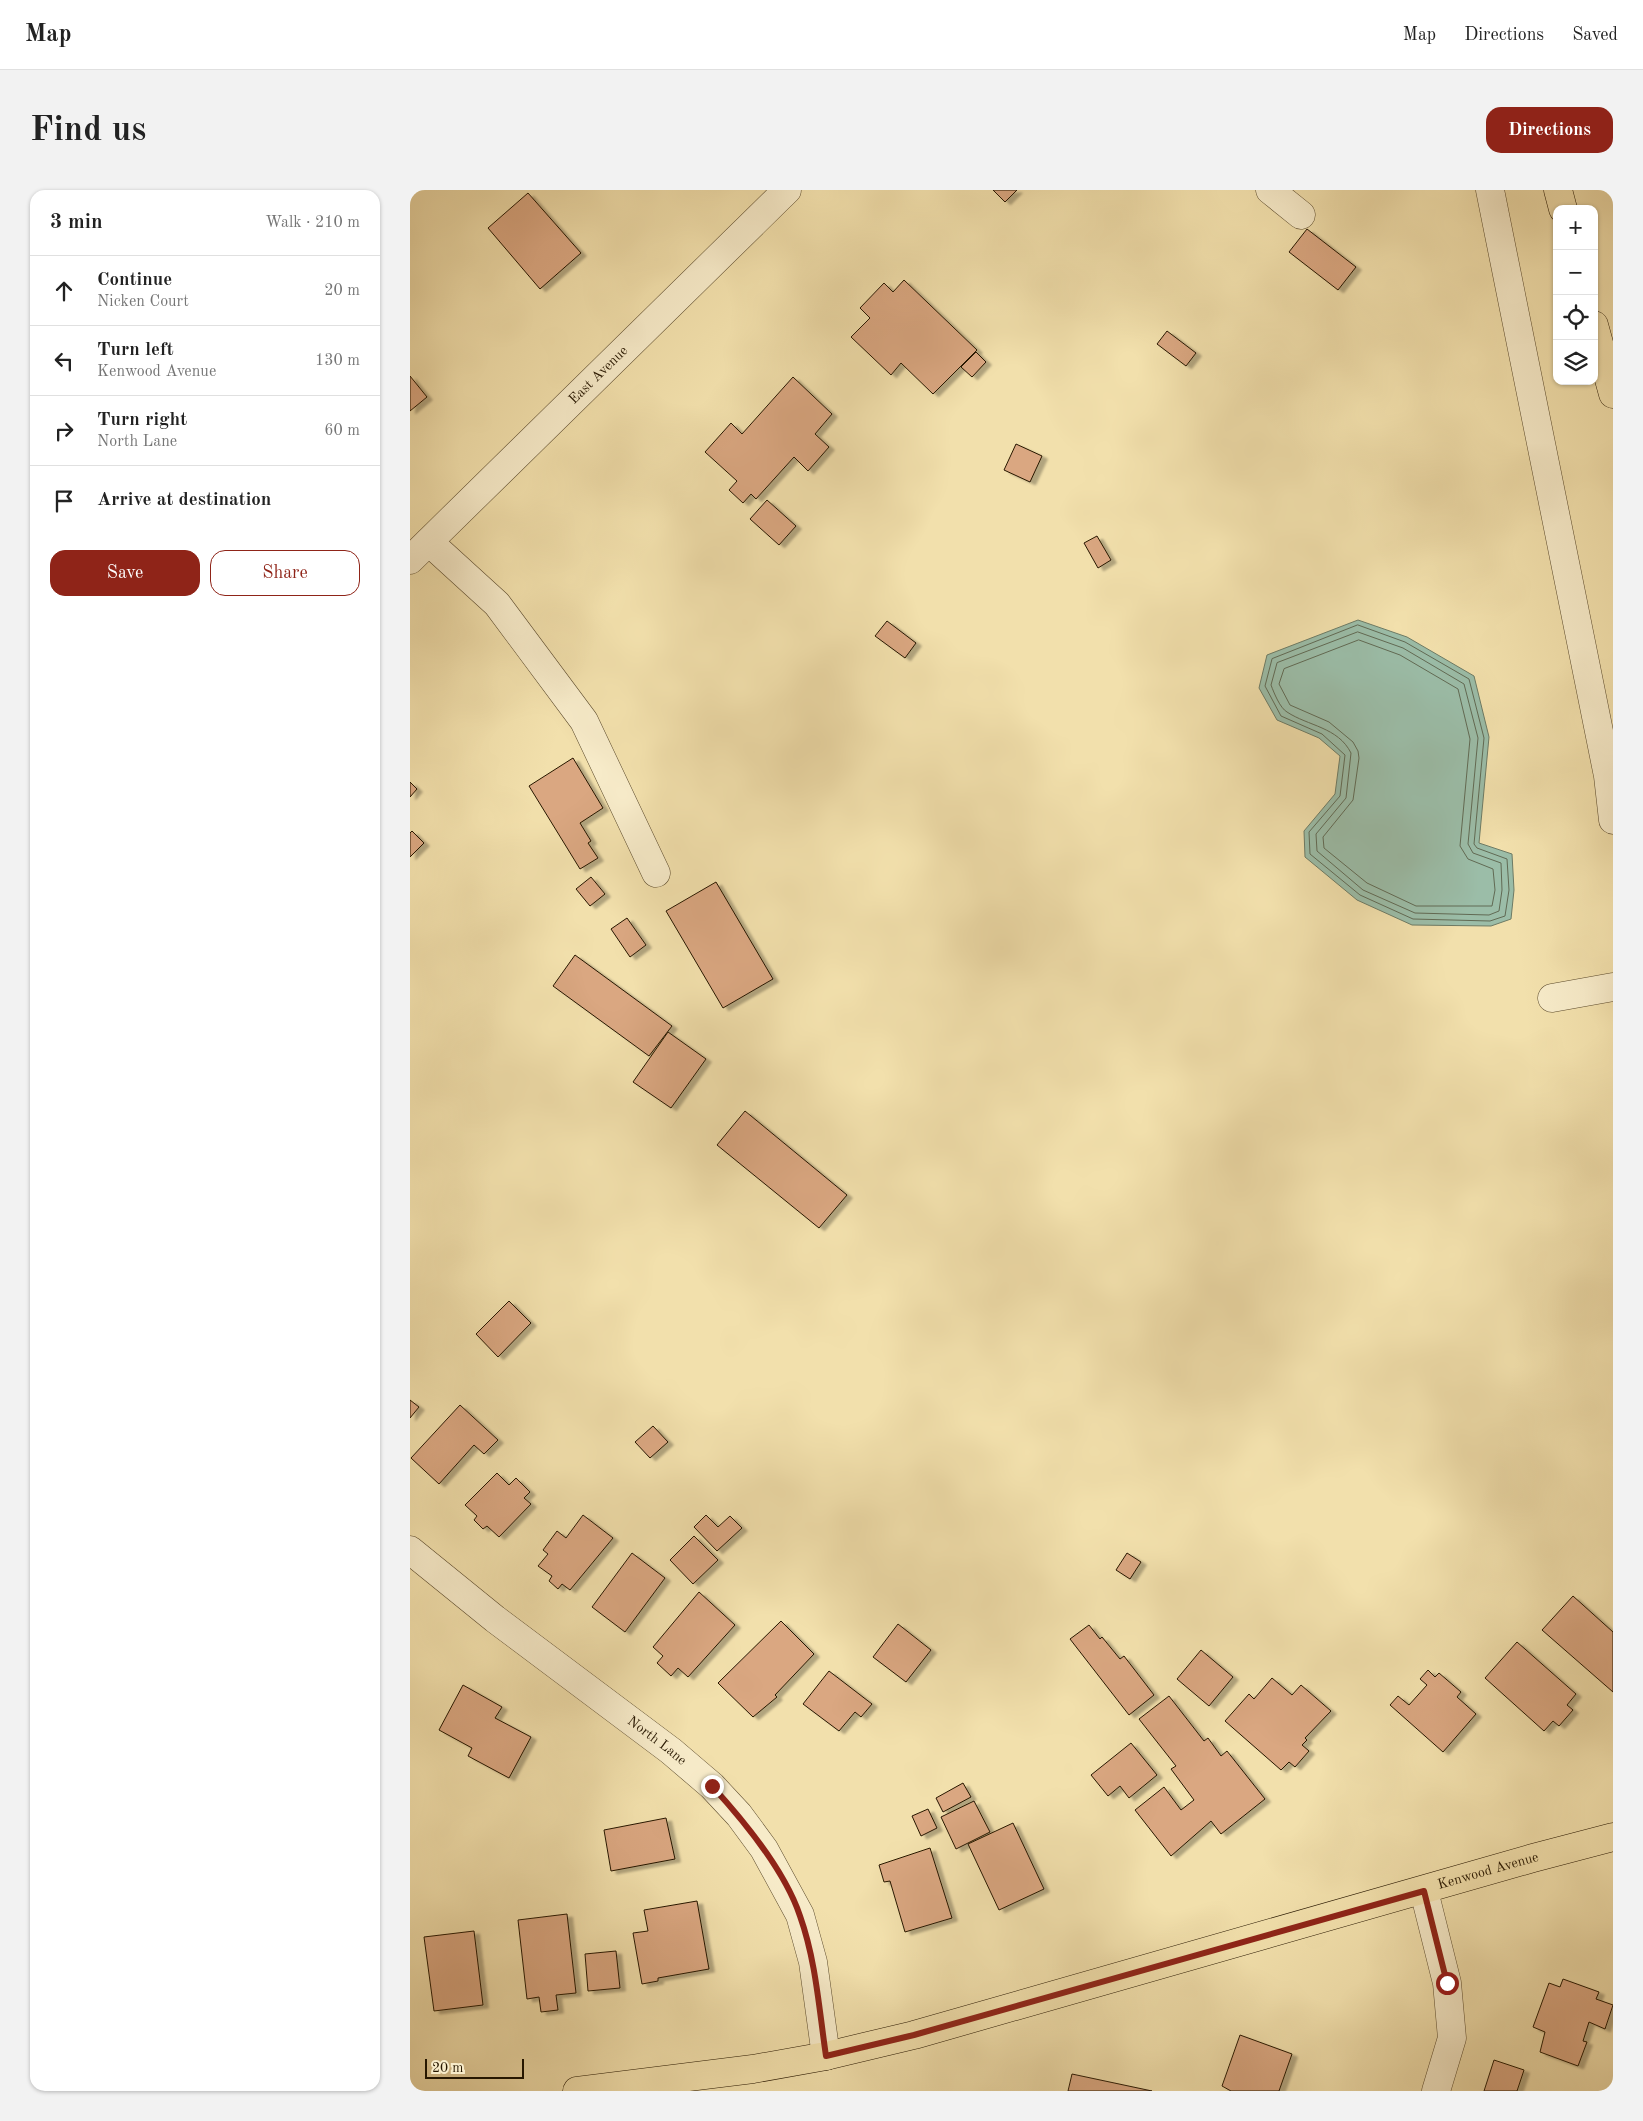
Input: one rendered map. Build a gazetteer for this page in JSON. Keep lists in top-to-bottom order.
{
  "streets": {
    "main road": ["Kenwood Avenue"],
    "street": ["East Avenue", "North Lane"]
  },
  "crossings": [
    ["North Lane", "Kenwood Avenue"]
  ],
  "scale_bar": "20 m",
  "page": {
    "header": "Map",
    "nav": ["Map", "Directions", "Saved"],
    "buttons": [
      "Directions",
      ["Save", "Share"]
    ],
    "title": "Find us",
    "heading": ["3 min", "Walk · 210 m"],
    "map_buttons": ["+", "−"],
    "list": [
      ["Continue", "Nicken Court", "20 m"],
      ["Turn left", "Kenwood Avenue", "130 m"],
      ["Turn right", "North Lane", "60 m"],
      "Arrive at destination"
    ],
    "scale": "20 m"
  }
}
